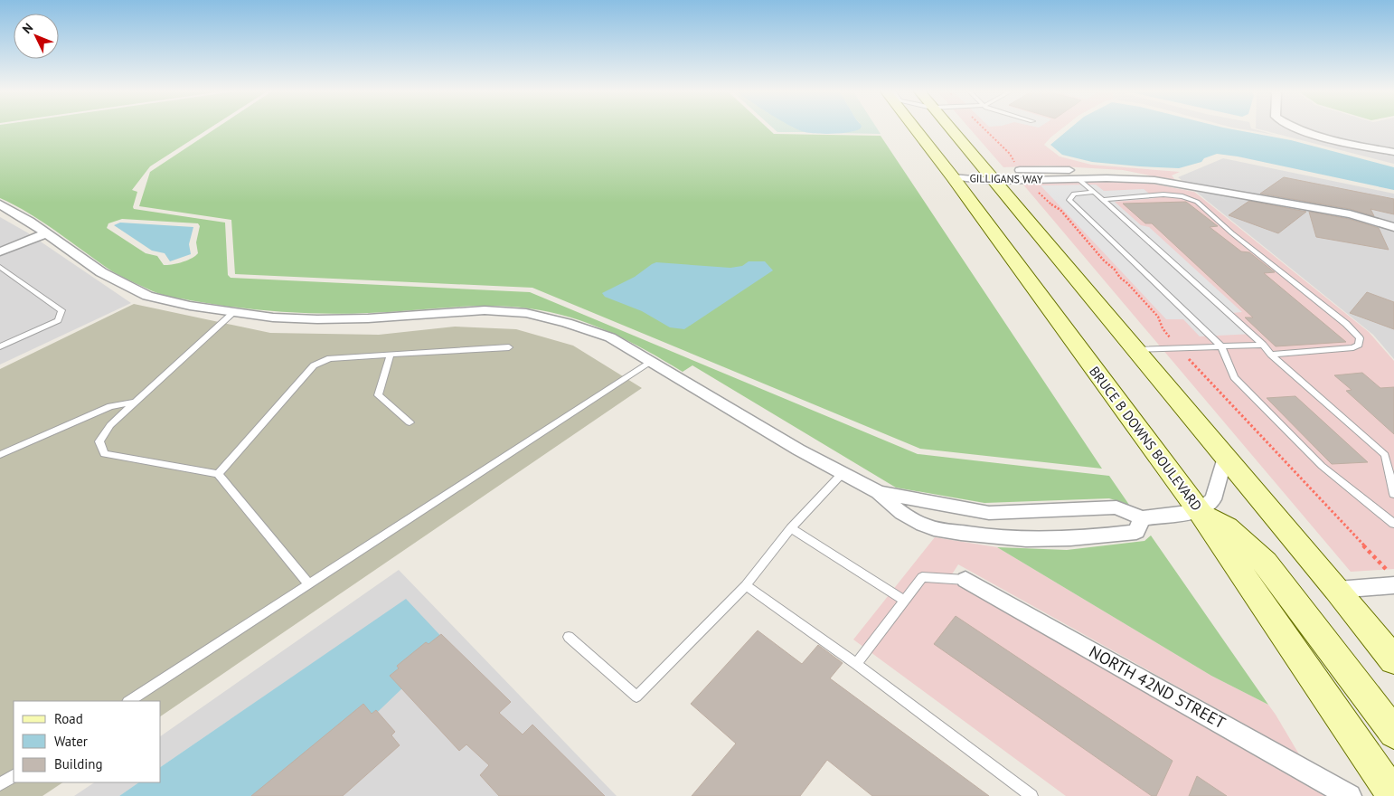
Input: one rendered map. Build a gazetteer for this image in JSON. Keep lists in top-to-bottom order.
{
  "streets": {
    "main road": ["BRUCE B DOWNS BOULEVARD"],
    "street": ["GILLIGANS WAY", "NORTH 42ND STREET"]
  },
  "crossings": [
    ["GILLIGANS WAY", "BRUCE B DOWNS BOULEVARD"]
  ],
  "legend": ["Road", "Water", "Building"],
  "north": "top left"
}
